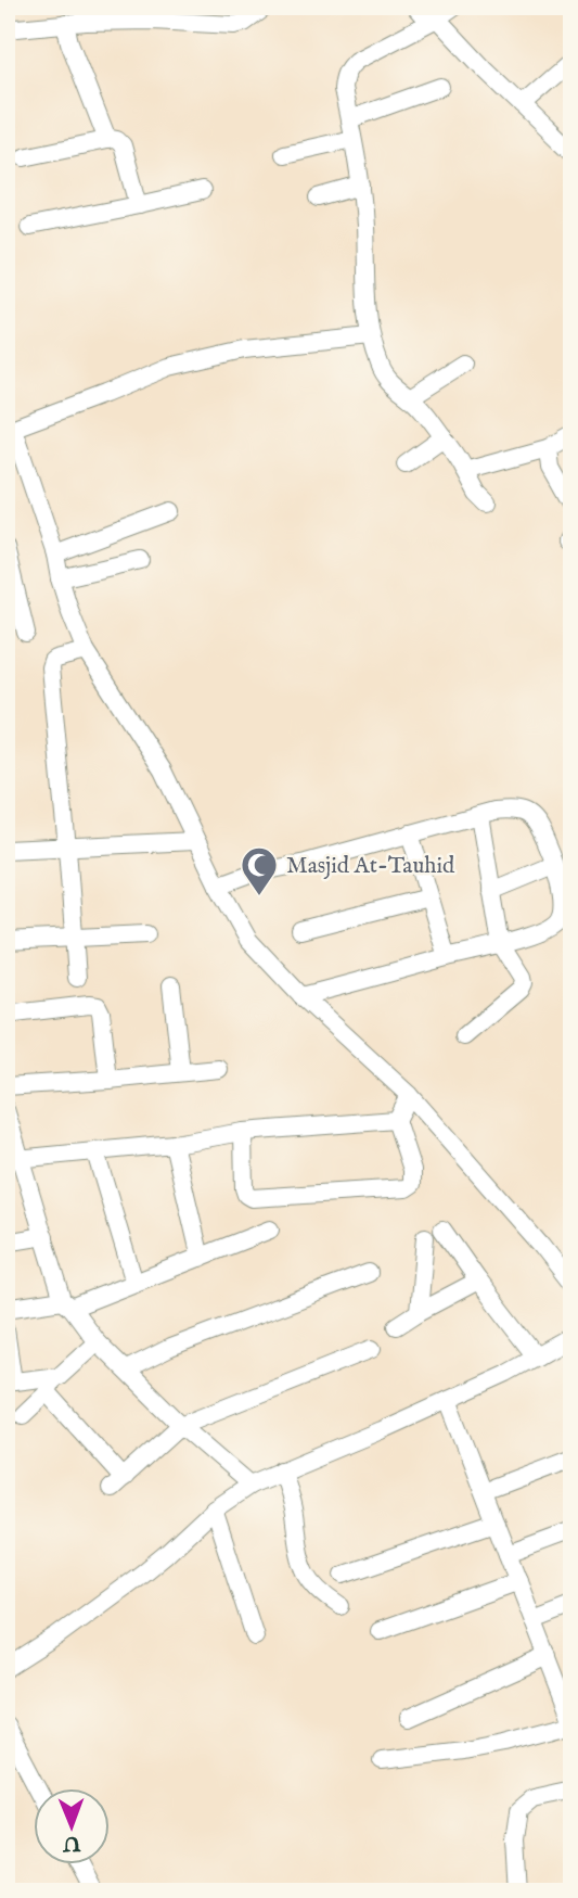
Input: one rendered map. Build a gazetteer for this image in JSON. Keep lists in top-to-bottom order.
{
  "places": {
    "mosque": ["Masjid At-Tauhid"]
  },
  "north": "bottom"
}
